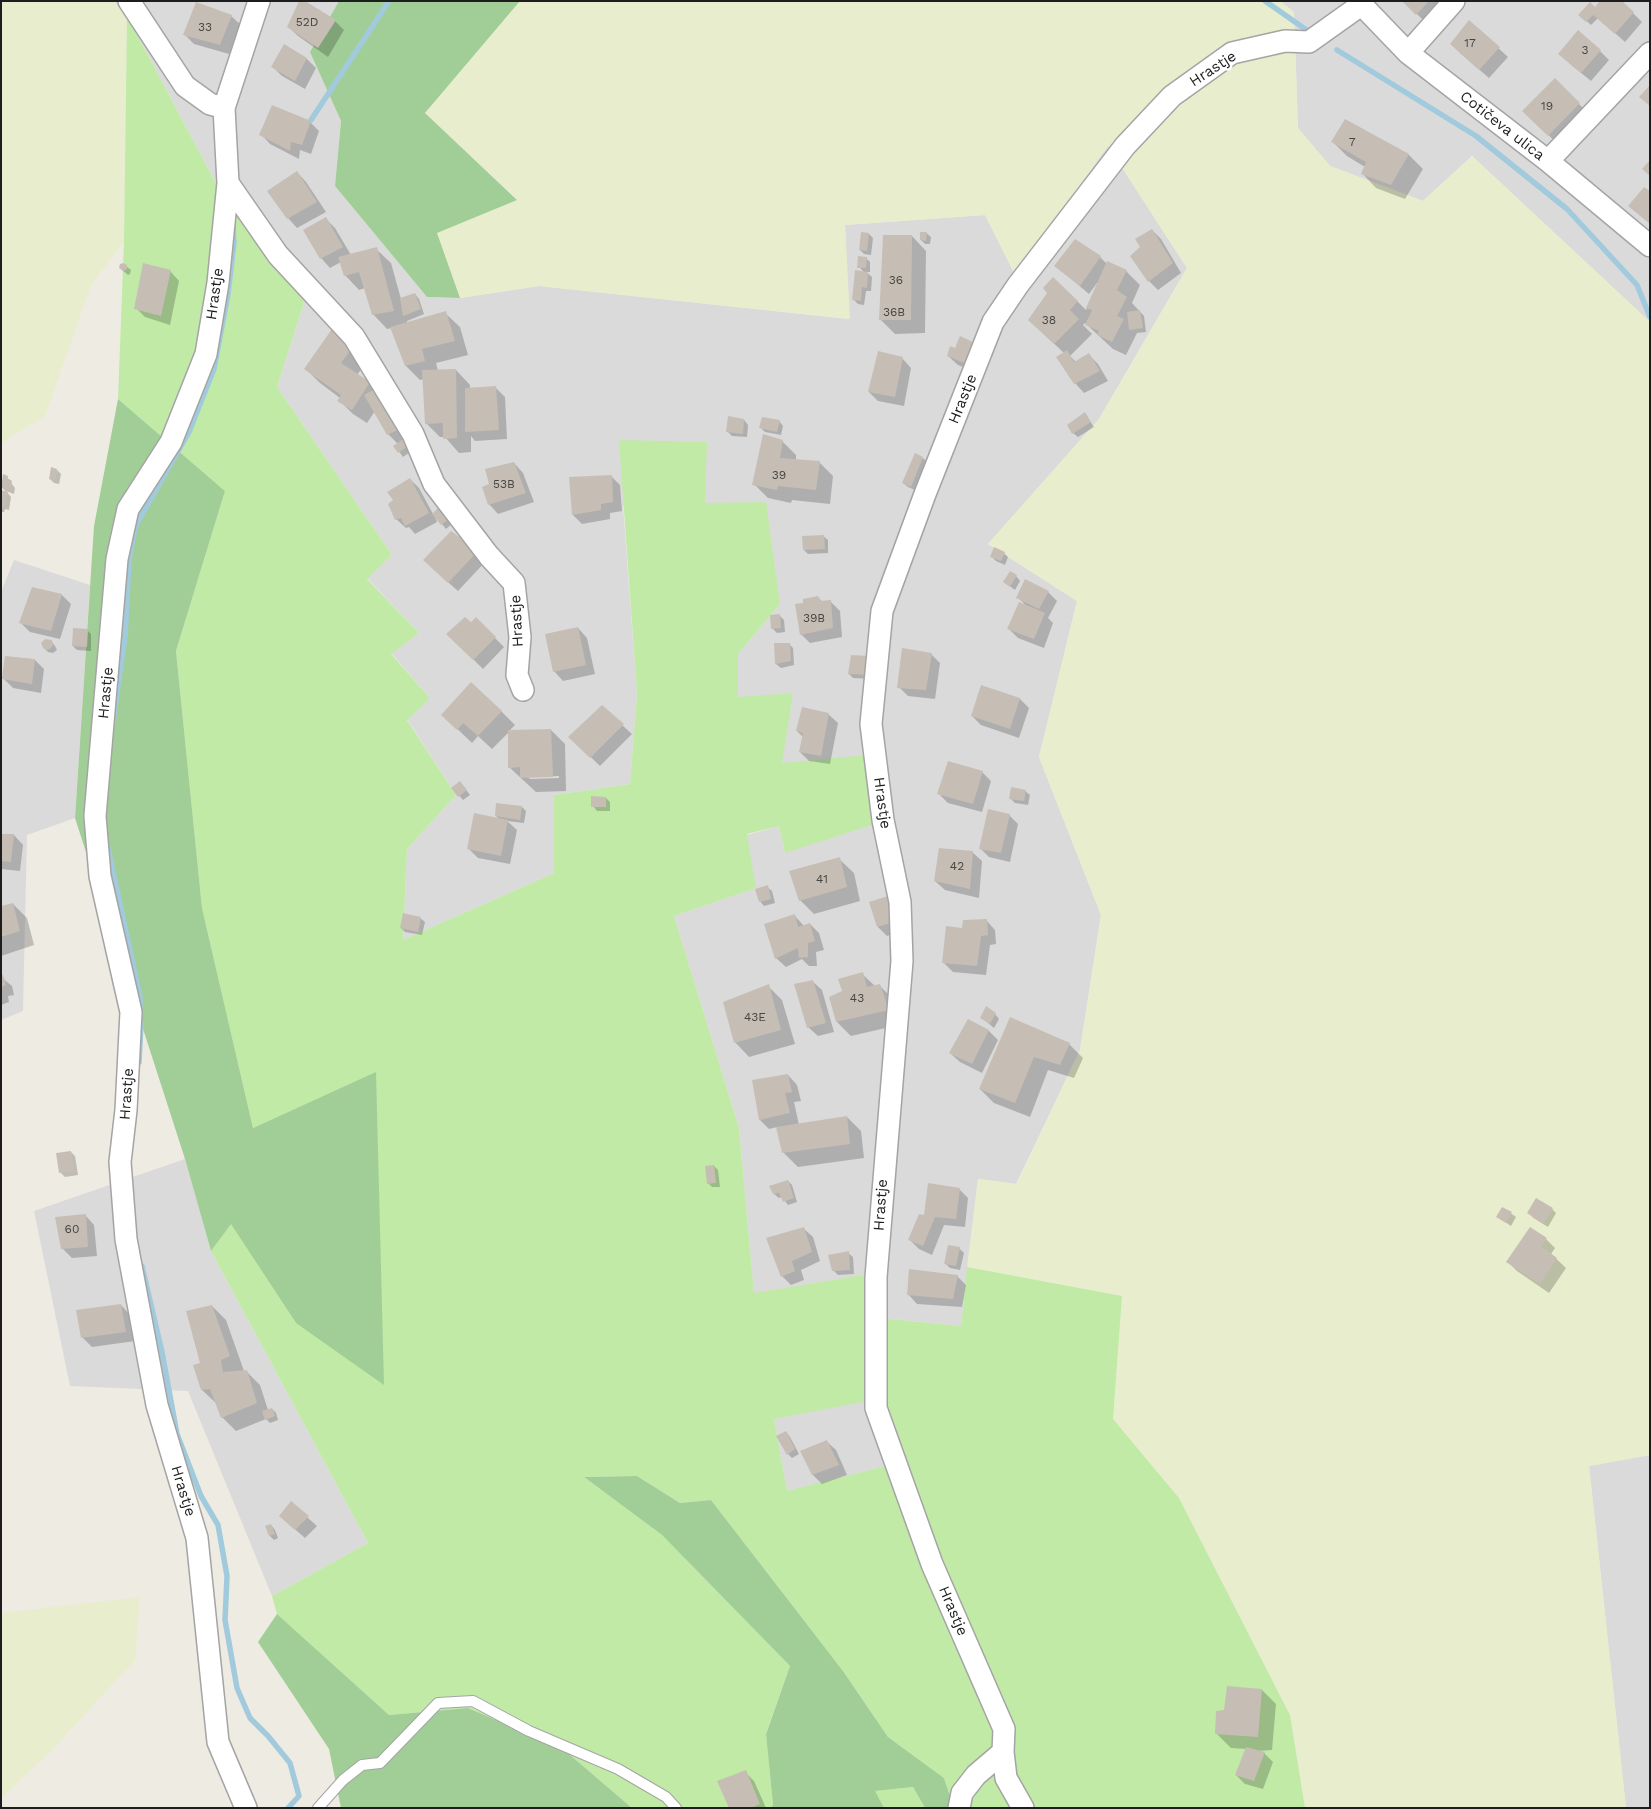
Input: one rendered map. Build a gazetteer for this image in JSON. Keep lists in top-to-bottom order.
{
  "streets": {
    "street": ["Hrastje", "Cotičeva ulica"]
  },
  "crossings": [
    ["Hrastje", "Cotičeva ulica"]
  ],
  "house_numbers": [
    "52D",
    "33",
    "17",
    "3",
    "19",
    "7",
    "36",
    "36B",
    "38",
    "39",
    "53B",
    "39B",
    "42",
    "41",
    "43",
    "43E",
    "60"
  ]
}
